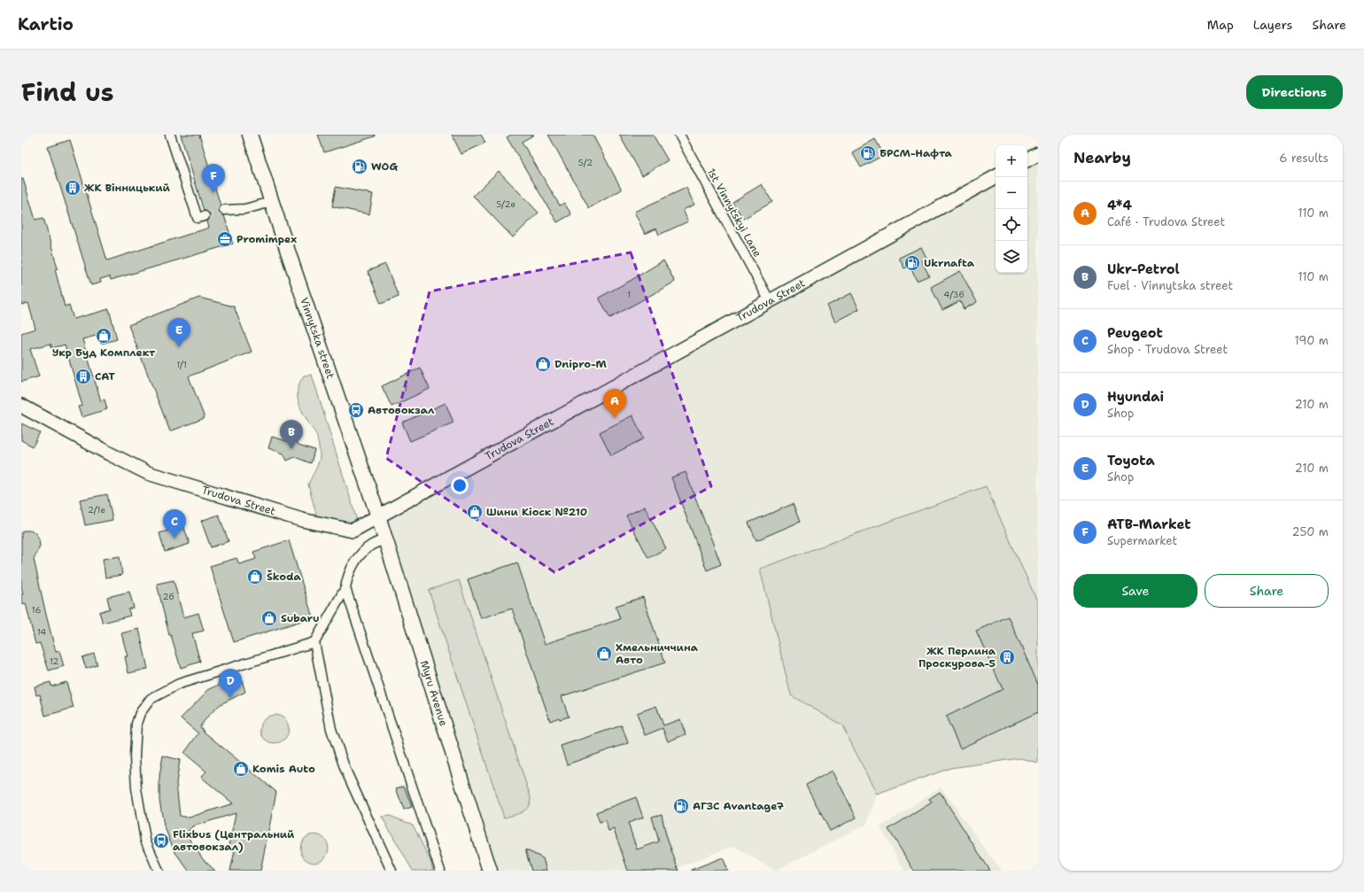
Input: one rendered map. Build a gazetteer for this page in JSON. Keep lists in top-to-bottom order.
{
  "streets": {
    "main road": ["Trudova Street", "Vinnytska street", "Myru Avenue"],
    "street": ["1st Vinnytskyi Lane"]
  },
  "crossings": [
    ["1st Vinnytskyi Lane", "Trudova Street"],
    ["Trudova Street", "Vinnytska street"],
    ["Trudova Street", "Myru Avenue"],
    ["Vinnytska street", "Myru Avenue"]
  ],
  "places": {
    "fuel station": [
      "БРСМ-Нафта",
      "WOG",
      "Ukrnafta",
      "АГЗС Avantage7"
    ],
    "building": ["ЖК Вінницький", "САТ", "ЖК Перлина Проскурова-5"],
    "office": ["Promimpex"],
    "shop": [
      "Укр Буд Комплект",
      "Dnipro-M",
      "Шини Кіоск №210",
      "Škoda",
      "Subaru",
      "Хмельниччина Авто",
      "Komis Auto"
    ],
    "bus stop": ["Автовокзал", "Flixbus (Центральний автовокзал)"]
  },
  "house_numbers": [
    "5/2",
    "5/2в",
    "1",
    "4/3б",
    "1/1",
    "1",
    "2/1е",
    "2б",
    "16",
    "14",
    "12"
  ],
  "page": {
    "header": "Kartio",
    "nav": ["Map", "Layers", "Share"],
    "title": "Find us",
    "buttons": [
      "Directions",
      ["Save", "Share"]
    ],
    "heading": ["Nearby", "6 results"],
    "map_buttons": ["+", "−"],
    "pins": [
      "F",
      "E",
      "A",
      "B",
      "C",
      "D"
    ],
    "list": [
      {
        "mark": "A",
        "name": "4*4",
        "note": "Café · Trudova Street",
        "value": "110 m"
      },
      {
        "mark": "B",
        "name": "Ukr-Petrol",
        "note": "Fuel · Vinnytska street",
        "value": "110 m"
      },
      {
        "mark": "C",
        "name": "Peugeot",
        "note": "Shop · Trudova Street",
        "value": "190 m"
      },
      {
        "mark": "D",
        "name": "Hyundai",
        "note": "Shop",
        "value": "210 m"
      },
      {
        "mark": "E",
        "name": "Toyota",
        "note": "Shop",
        "value": "210 m"
      },
      {
        "mark": "F",
        "name": "ATB-Market",
        "note": "Supermarket",
        "value": "250 m"
      }
    ]
  }
}
